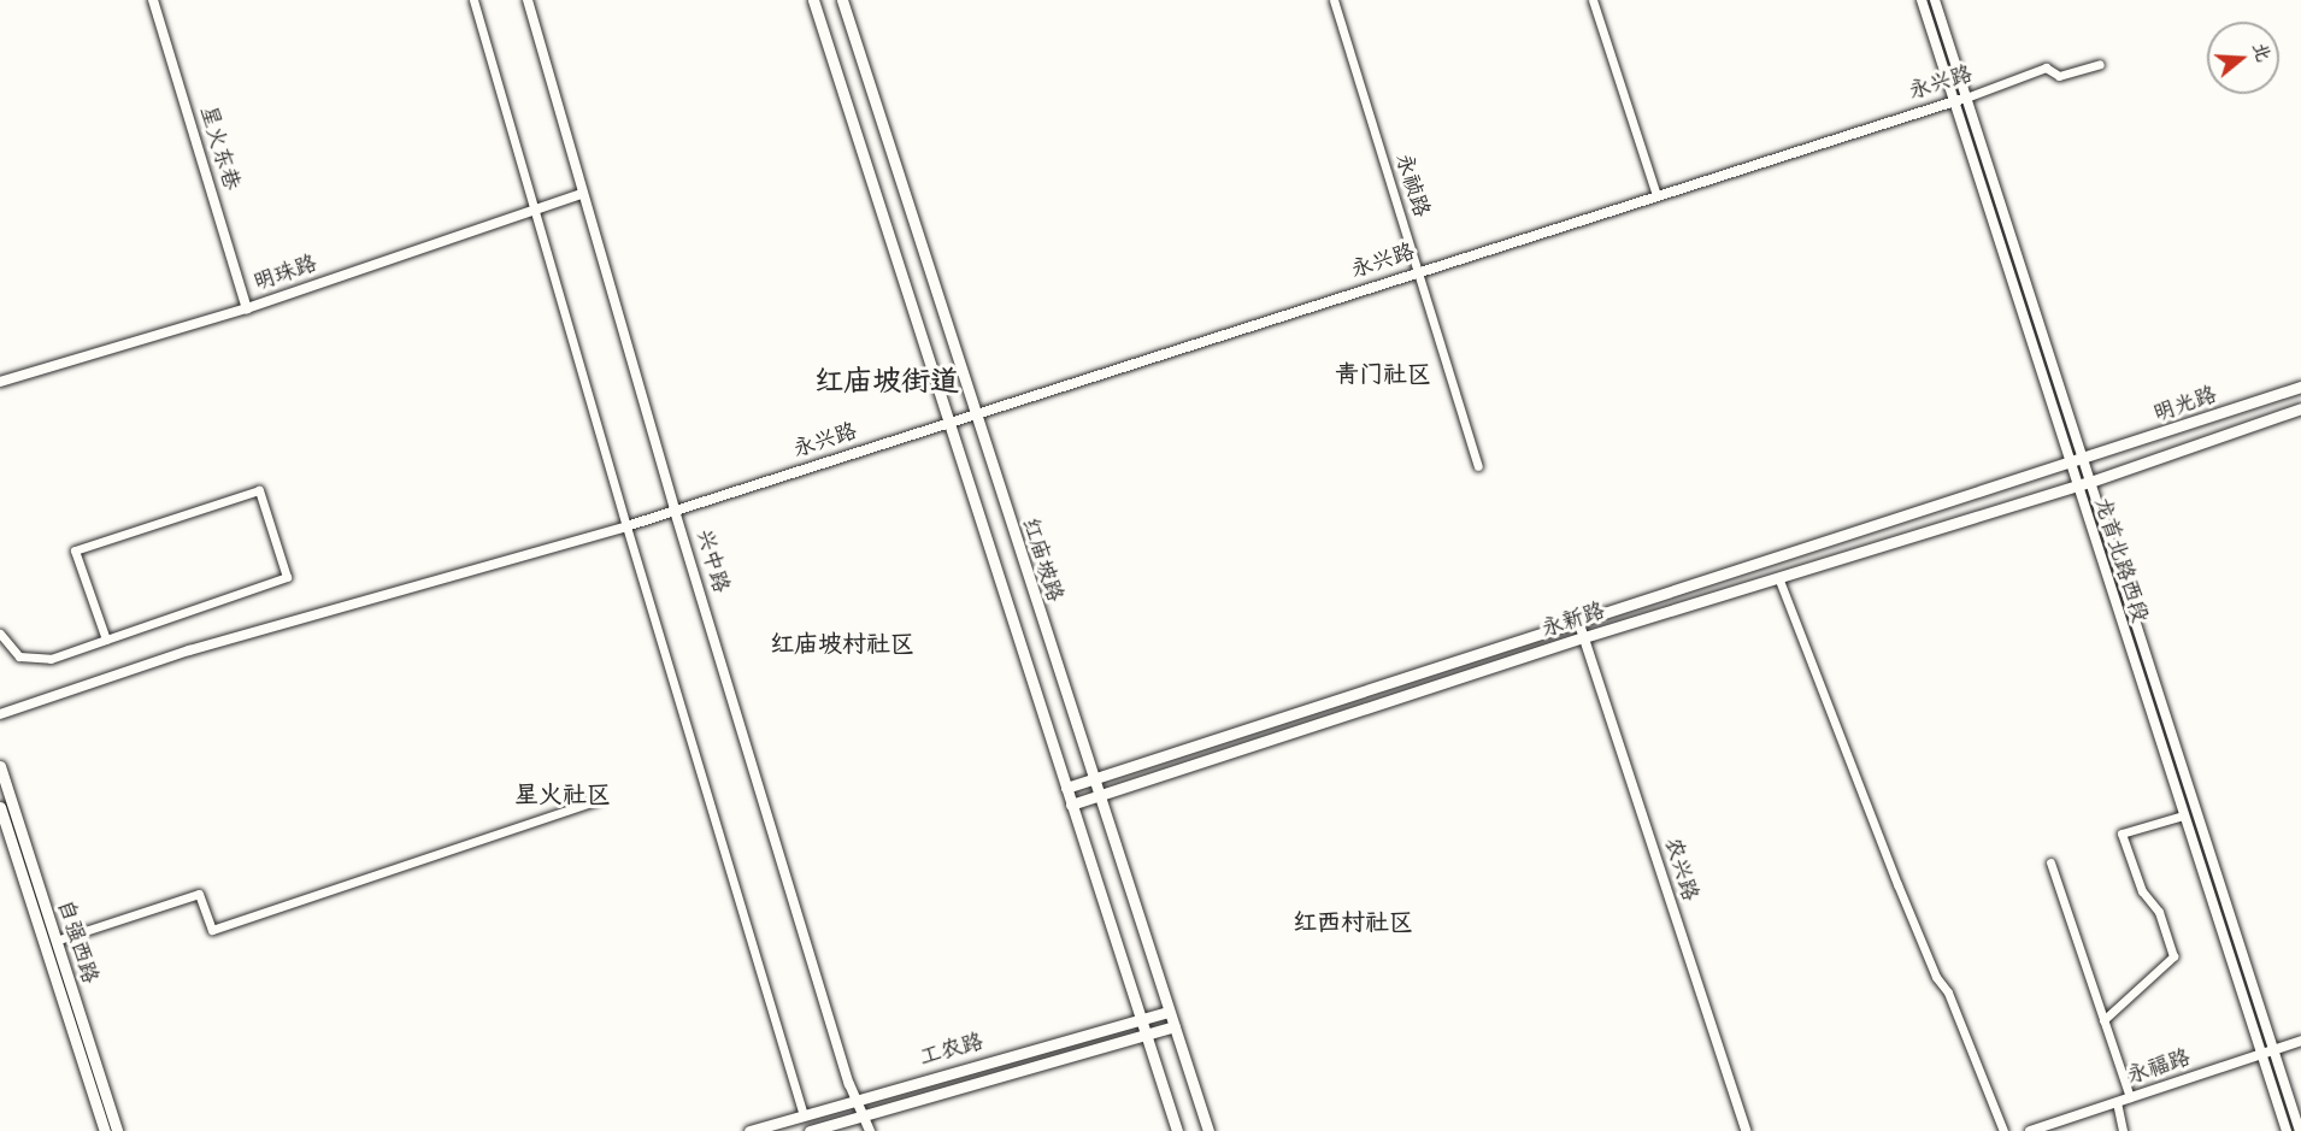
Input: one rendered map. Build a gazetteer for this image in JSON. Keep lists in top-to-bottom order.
{
  "streets": {
    "main road": [
      "明光路",
      "红庙坡路",
      "永新路",
      "自强西路",
      "工农路"
    ],
    "street": [
      "永兴路",
      "星火东巷",
      "永祯路",
      "明珠路",
      "龙首北路西段",
      "兴中路",
      "农兴路",
      "永福路"
    ]
  },
  "crossings": [
    ["永兴路", "永祯路"],
    ["永兴路", "红庙坡路"],
    ["永兴路", "龙首北路西段"],
    ["永兴路", "兴中路"],
    ["星火东巷", "明珠路"],
    ["明珠路", "兴中路"],
    ["明光路", "龙首北路西段"],
    ["明光路", "永新路"],
    ["红庙坡路", "永新路"],
    ["红庙坡路", "工农路"],
    ["龙首北路西段", "永新路"],
    ["龙首北路西段", "永福路"],
    ["兴中路", "工农路"],
    ["永新路", "农兴路"]
  ],
  "districts": [
    "青门社区",
    "红庙坡街道",
    "红庙坡村社区",
    "星火社区",
    "红西村社区"
  ],
  "north": "right"
}
